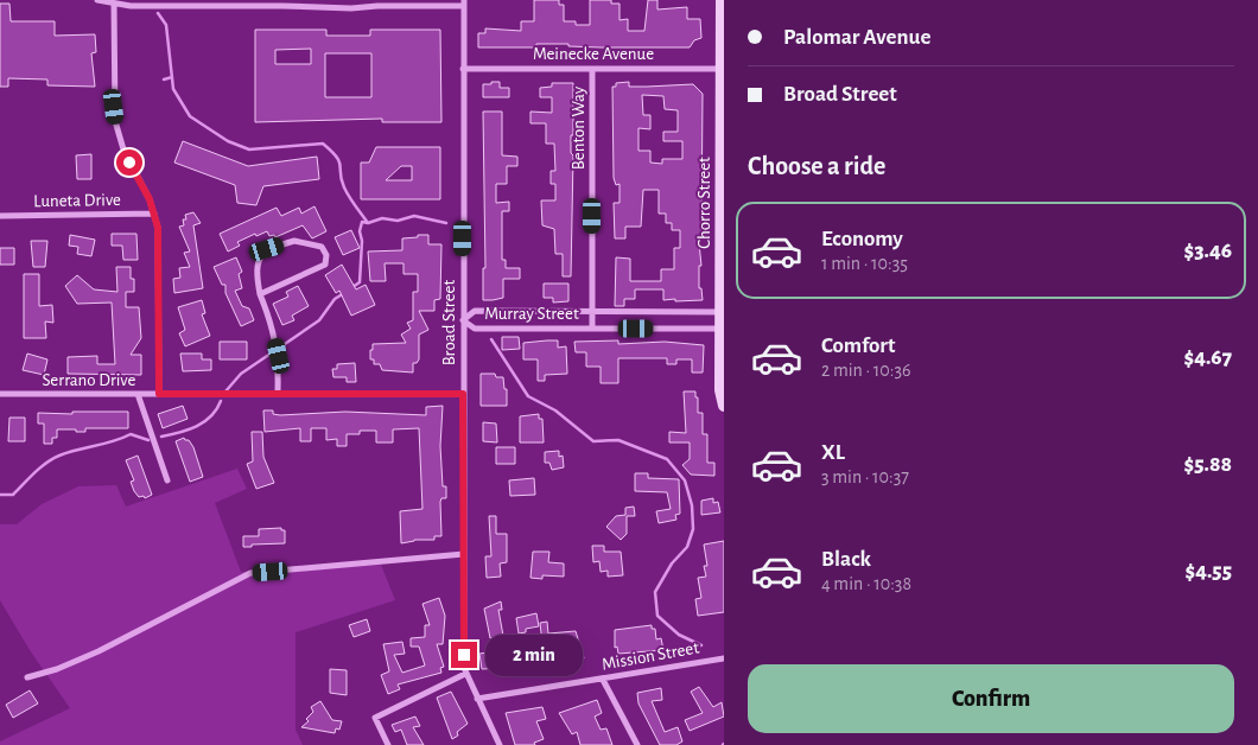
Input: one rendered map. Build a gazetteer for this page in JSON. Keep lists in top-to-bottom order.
{
  "streets": {
    "street": [
      "Meinecke Avenue",
      "Benton Way",
      "Luneta Drive",
      "Chorro Street",
      "Murray Street",
      "Broad Street",
      "Serrano Drive",
      "Mission Street"
    ]
  },
  "crossings": [
    ["Meinecke Avenue", "Benton Way"],
    ["Meinecke Avenue", "Chorro Street"],
    ["Meinecke Avenue", "Broad Street"],
    ["Benton Way", "Murray Street"],
    ["Chorro Street", "Murray Street"],
    ["Murray Street", "Broad Street"],
    ["Broad Street", "Serrano Drive"],
    ["Broad Street", "Mission Street"]
  ],
  "page": {
    "banner": ["Palomar Avenue", "Broad Street"],
    "heading": "Choose a ride",
    "list": [
      {
        "name": "Economy",
        "note": "1 min · 10:35",
        "value": "$3.46"
      },
      {
        "name": "Comfort",
        "note": "2 min · 10:36",
        "value": "$4.67"
      },
      {
        "name": "XL",
        "note": "3 min · 10:37",
        "value": "$5.88"
      },
      {
        "name": "Black",
        "note": "4 min · 10:38",
        "value": "$4.55"
      }
    ],
    "bubble": "2 min",
    "buttons": "Confirm"
  }
}
